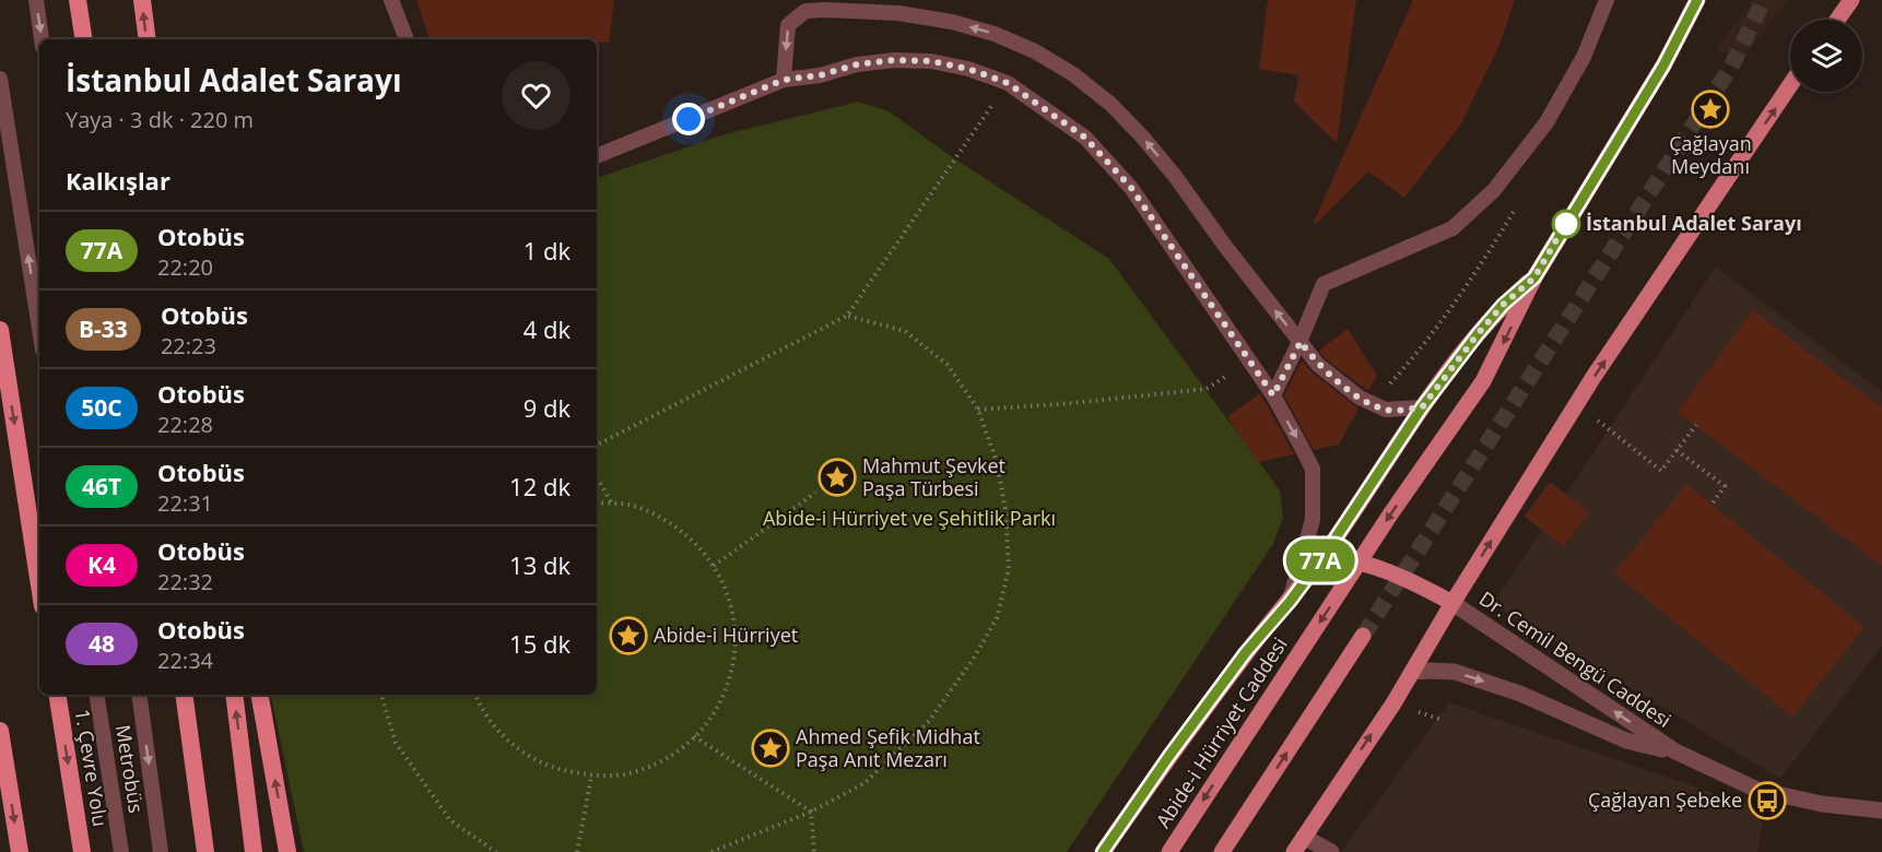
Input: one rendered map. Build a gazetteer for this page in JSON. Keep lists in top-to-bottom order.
{
  "streets": {
    "highway": ["1. Çevre Yolu"],
    "main road": ["Abide-i Hürriyet Caddesi"],
    "street": ["Dr. Cemil Bengü Caddesi"],
    "lane": ["Metrobüs"]
  },
  "parks": ["Abide-i Hürriyet ve Şehitlik Parkı"],
  "places": {
    "place": [
      "Çağlayan Meydanı",
      "Mahmut Şevket Paşa Türbesi",
      "Abide-i Hürriyet",
      "Ahmed Şefik Midhat Paşa Anıt Mezarı"
    ],
    "other": ["İstanbul Adalet Sarayı"],
    "bus stop": ["Çağlayan Şebeke"]
  },
  "lines": ["bus line 77A"],
  "page": {
    "on_map": "77A",
    "heading": [
      ["İstanbul Adalet Sarayı", "Yaya · 3 dk · 220 m"],
      "Kalkışlar"
    ],
    "list": [
      {
        "mark": "77A",
        "name": "Otobüs",
        "note": "22:20",
        "value": "1 dk"
      },
      {
        "mark": "B-33",
        "name": "Otobüs",
        "note": "22:23",
        "value": "4 dk"
      },
      {
        "mark": "50C",
        "name": "Otobüs",
        "note": "22:28",
        "value": "9 dk"
      },
      {
        "mark": "46T",
        "name": "Otobüs",
        "note": "22:31",
        "value": "12 dk"
      },
      {
        "mark": "K4",
        "name": "Otobüs",
        "note": "22:32",
        "value": "13 dk"
      },
      {
        "mark": "48",
        "name": "Otobüs",
        "note": "22:34",
        "value": "15 dk"
      }
    ]
  }
}
